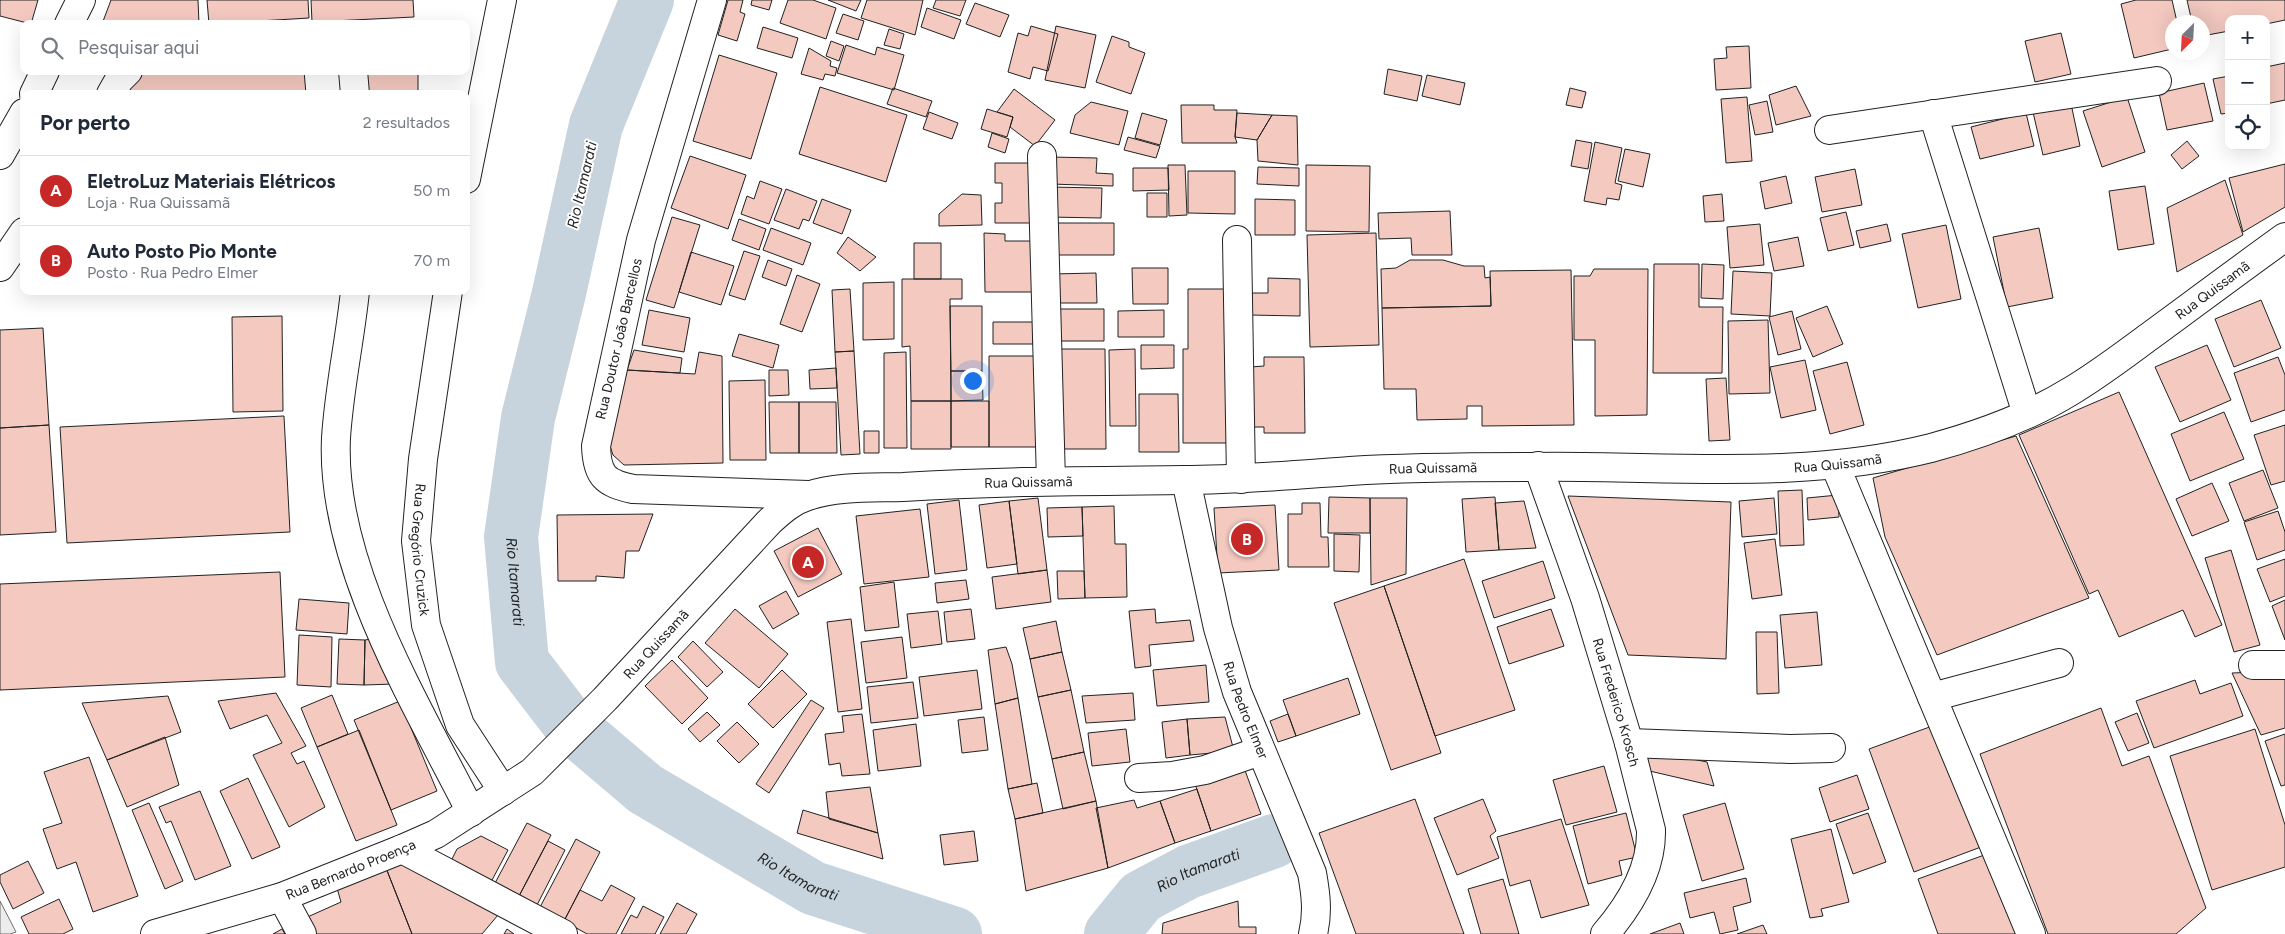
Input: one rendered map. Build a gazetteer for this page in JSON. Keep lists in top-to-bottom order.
{
  "streets": {
    "street": [
      "Rua Quissamã",
      "Rua Doutor João Barcellos",
      "Rua Gregório Cruzick",
      "Rua Frederico Krosch",
      "Rua Pedro Elmer",
      "Rua Bernardo Proença"
    ]
  },
  "crossings": [
    ["Rua Quissamã", "Rua Doutor João Barcellos"],
    ["Rua Quissamã", "Rua Frederico Krosch"],
    ["Rua Quissamã", "Rua Pedro Elmer"],
    ["Rua Quissamã", "Rua Bernardo Proença"],
    ["Rua Gregório Cruzick", "Rua Bernardo Proença"]
  ],
  "water": ["Rio Itamarati"],
  "north": "bottom left",
  "page": {
    "map_buttons": ["+", "−"],
    "search": "Pesquisar aqui",
    "heading": ["Por perto", "2 resultados"],
    "list": [
      {
        "mark": "A",
        "name": "EletroLuz Materiais Elétricos",
        "note": "Loja · Rua Quissamã",
        "value": "50 m"
      },
      {
        "mark": "B",
        "name": "Auto Posto Pio Monte",
        "note": "Posto · Rua Pedro Elmer",
        "value": "70 m"
      }
    ],
    "pins": ["B", "A"]
  }
}
